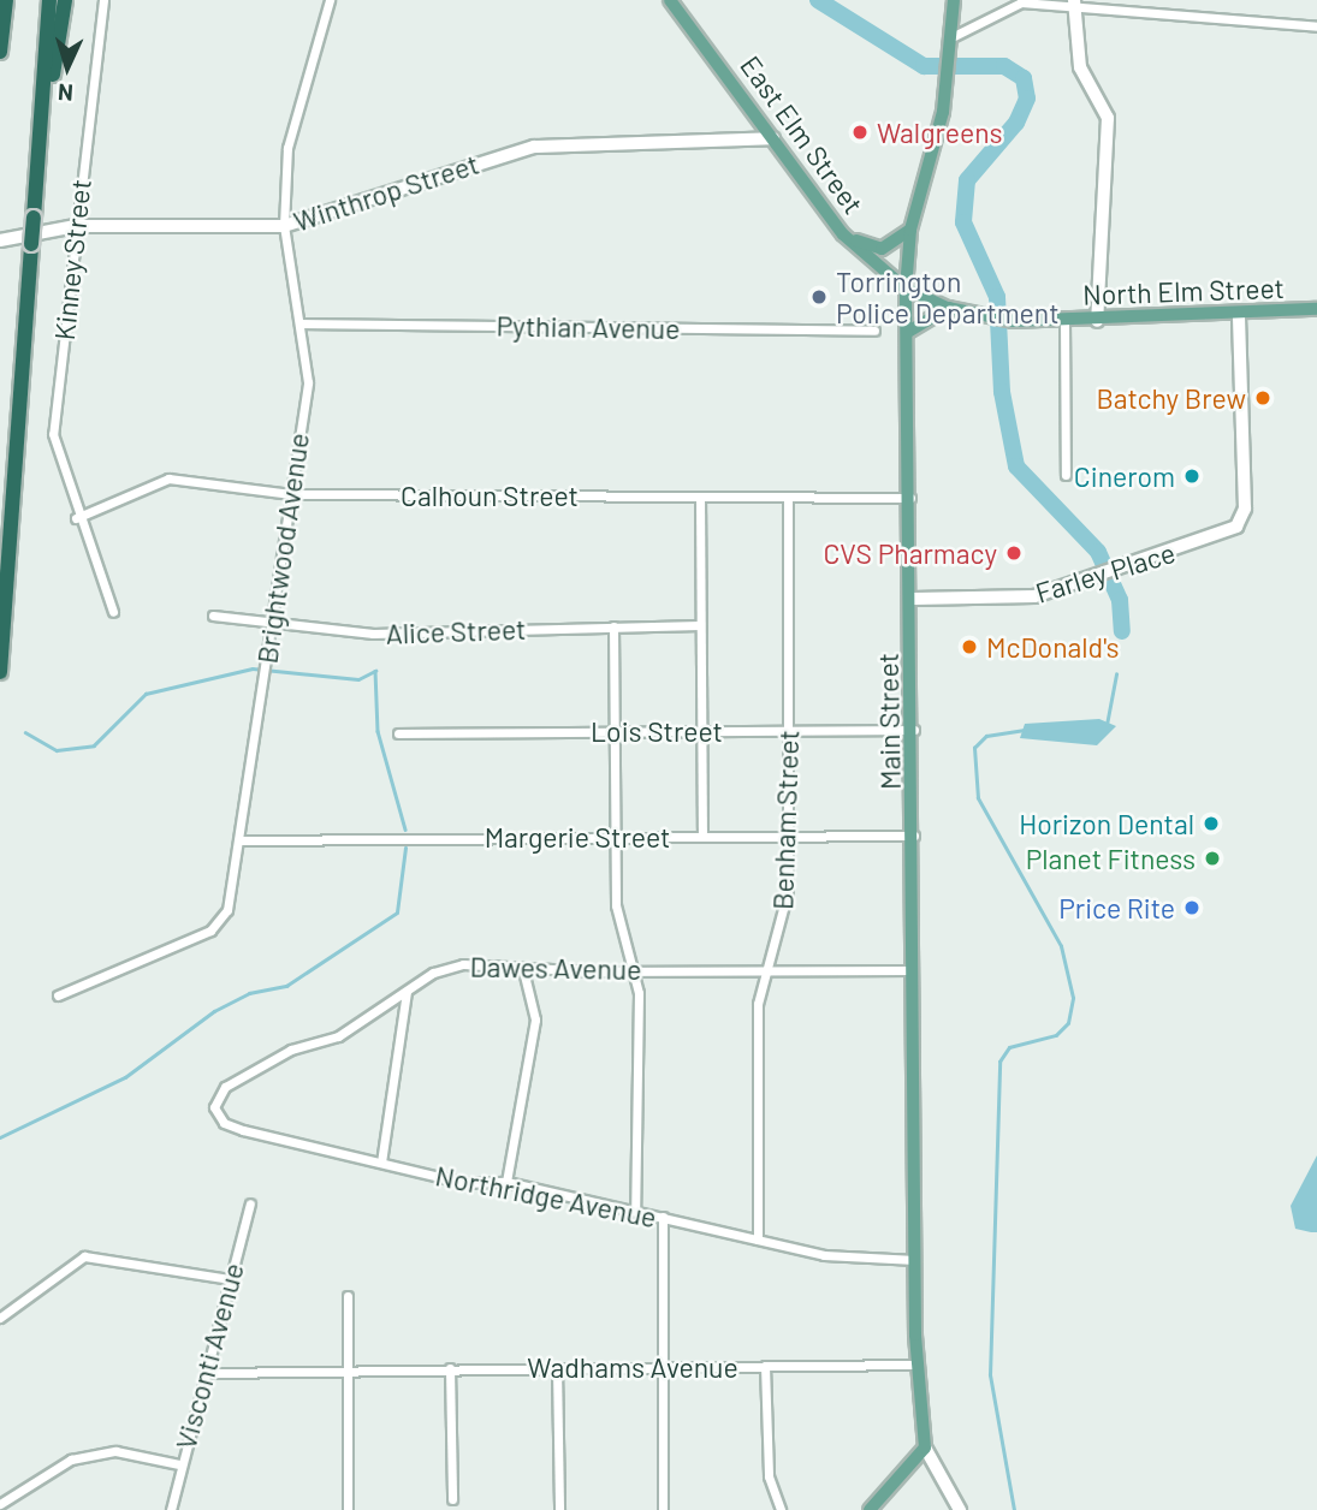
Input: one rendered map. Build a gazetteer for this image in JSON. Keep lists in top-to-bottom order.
{
  "streets": {
    "main road": [
      "East Elm Street",
      "Winthrop Street",
      "North Elm Street",
      "Farley Place",
      "Main Street"
    ],
    "street": [
      "Kinney Street",
      "Pythian Avenue",
      "Calhoun Street",
      "Brightwood Avenue",
      "Alice Street",
      "Lois Street",
      "Benham Street",
      "Margerie Street",
      "Dawes Avenue",
      "Northridge Avenue",
      "Visconti Avenue",
      "Wadhams Avenue"
    ]
  },
  "crossings": [
    ["East Elm Street", "Winthrop Street"],
    ["East Elm Street", "North Elm Street"],
    ["East Elm Street", "Main Street"],
    ["Winthrop Street", "Kinney Street"],
    ["Winthrop Street", "Brightwood Avenue"],
    ["Kinney Street", "Calhoun Street"],
    ["North Elm Street", "Farley Place"],
    ["North Elm Street", "Main Street"],
    ["Pythian Avenue", "Brightwood Avenue"],
    ["Calhoun Street", "Brightwood Avenue"],
    ["Calhoun Street", "Main Street"],
    ["Calhoun Street", "Benham Street"],
    ["Brightwood Avenue", "Alice Street"],
    ["Brightwood Avenue", "Margerie Street"],
    ["Farley Place", "Main Street"],
    ["Main Street", "Lois Street"],
    ["Main Street", "Margerie Street"],
    ["Main Street", "Dawes Avenue"],
    ["Main Street", "Northridge Avenue"],
    ["Main Street", "Wadhams Avenue"],
    ["Lois Street", "Benham Street"],
    ["Benham Street", "Margerie Street"],
    ["Benham Street", "Dawes Avenue"],
    ["Benham Street", "Northridge Avenue"],
    ["Dawes Avenue", "Northridge Avenue"],
    ["Visconti Avenue", "Wadhams Avenue"]
  ],
  "places": [
    "Walgreens",
    "Torrington Police Department",
    "Batchy Brew",
    "Cinerom",
    "CVS Pharmacy",
    "McDonald's",
    "Horizon Dental",
    "Planet Fitness",
    "Price Rite"
  ],
  "north": "bottom"
}
